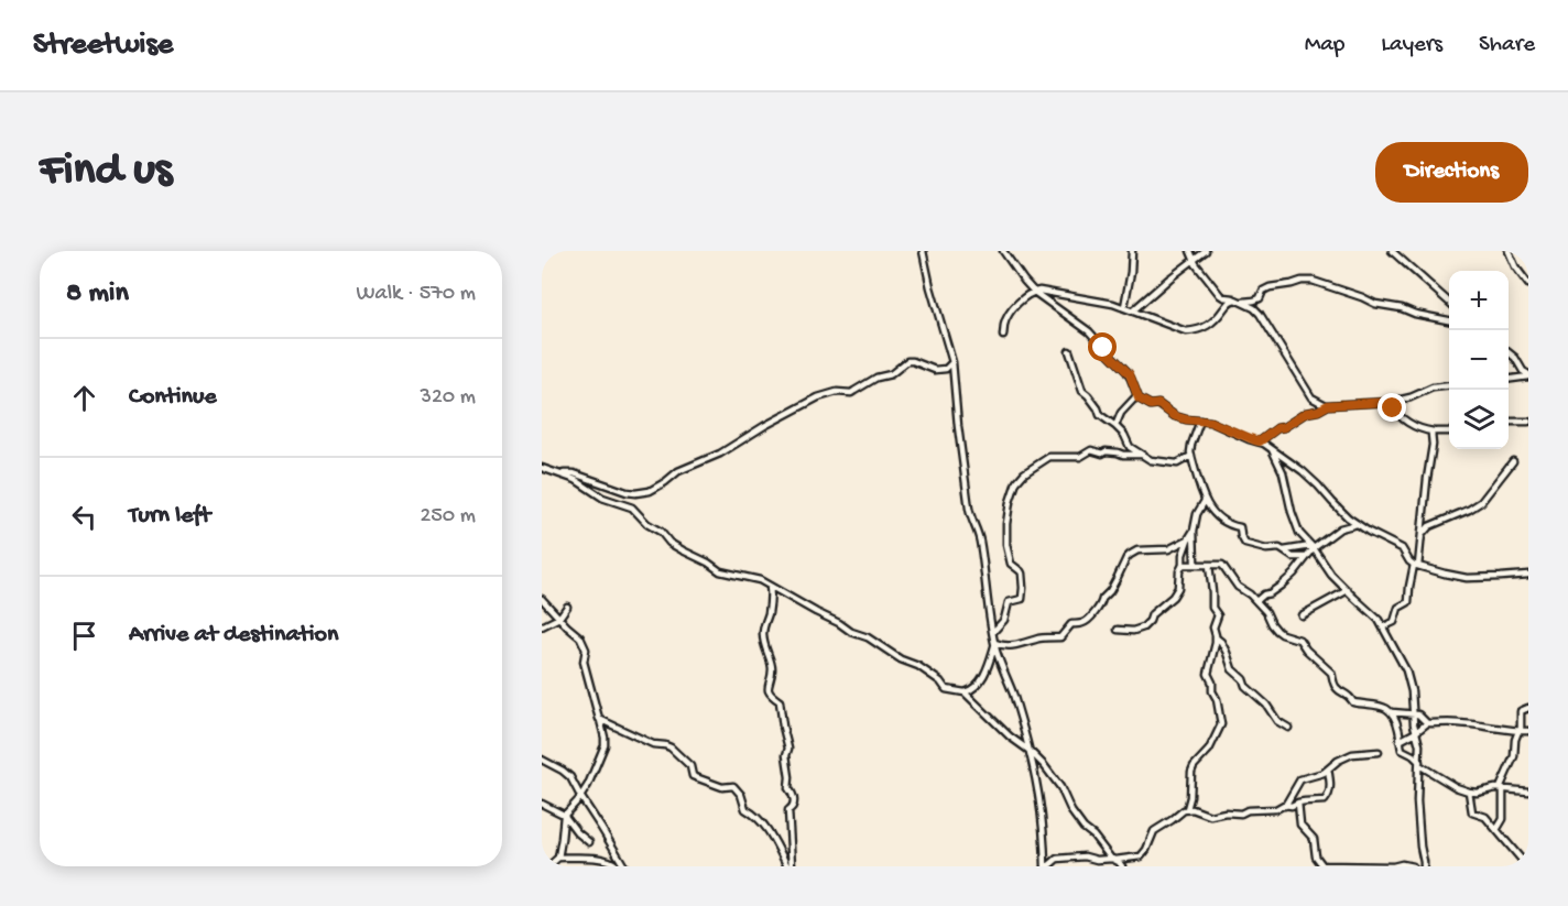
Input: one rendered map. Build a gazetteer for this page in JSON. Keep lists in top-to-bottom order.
{
  "page": {
    "header": "Streetwise",
    "nav": ["Map", "Layers", "Share"],
    "buttons": "Directions",
    "title": "Find us",
    "heading": ["8 min", "Walk · 570 m"],
    "map_buttons": ["+", "−"],
    "list": [
      ["Continue", "320 m"],
      ["Turn left", "250 m"],
      "Arrive at destination"
    ]
  }
}
